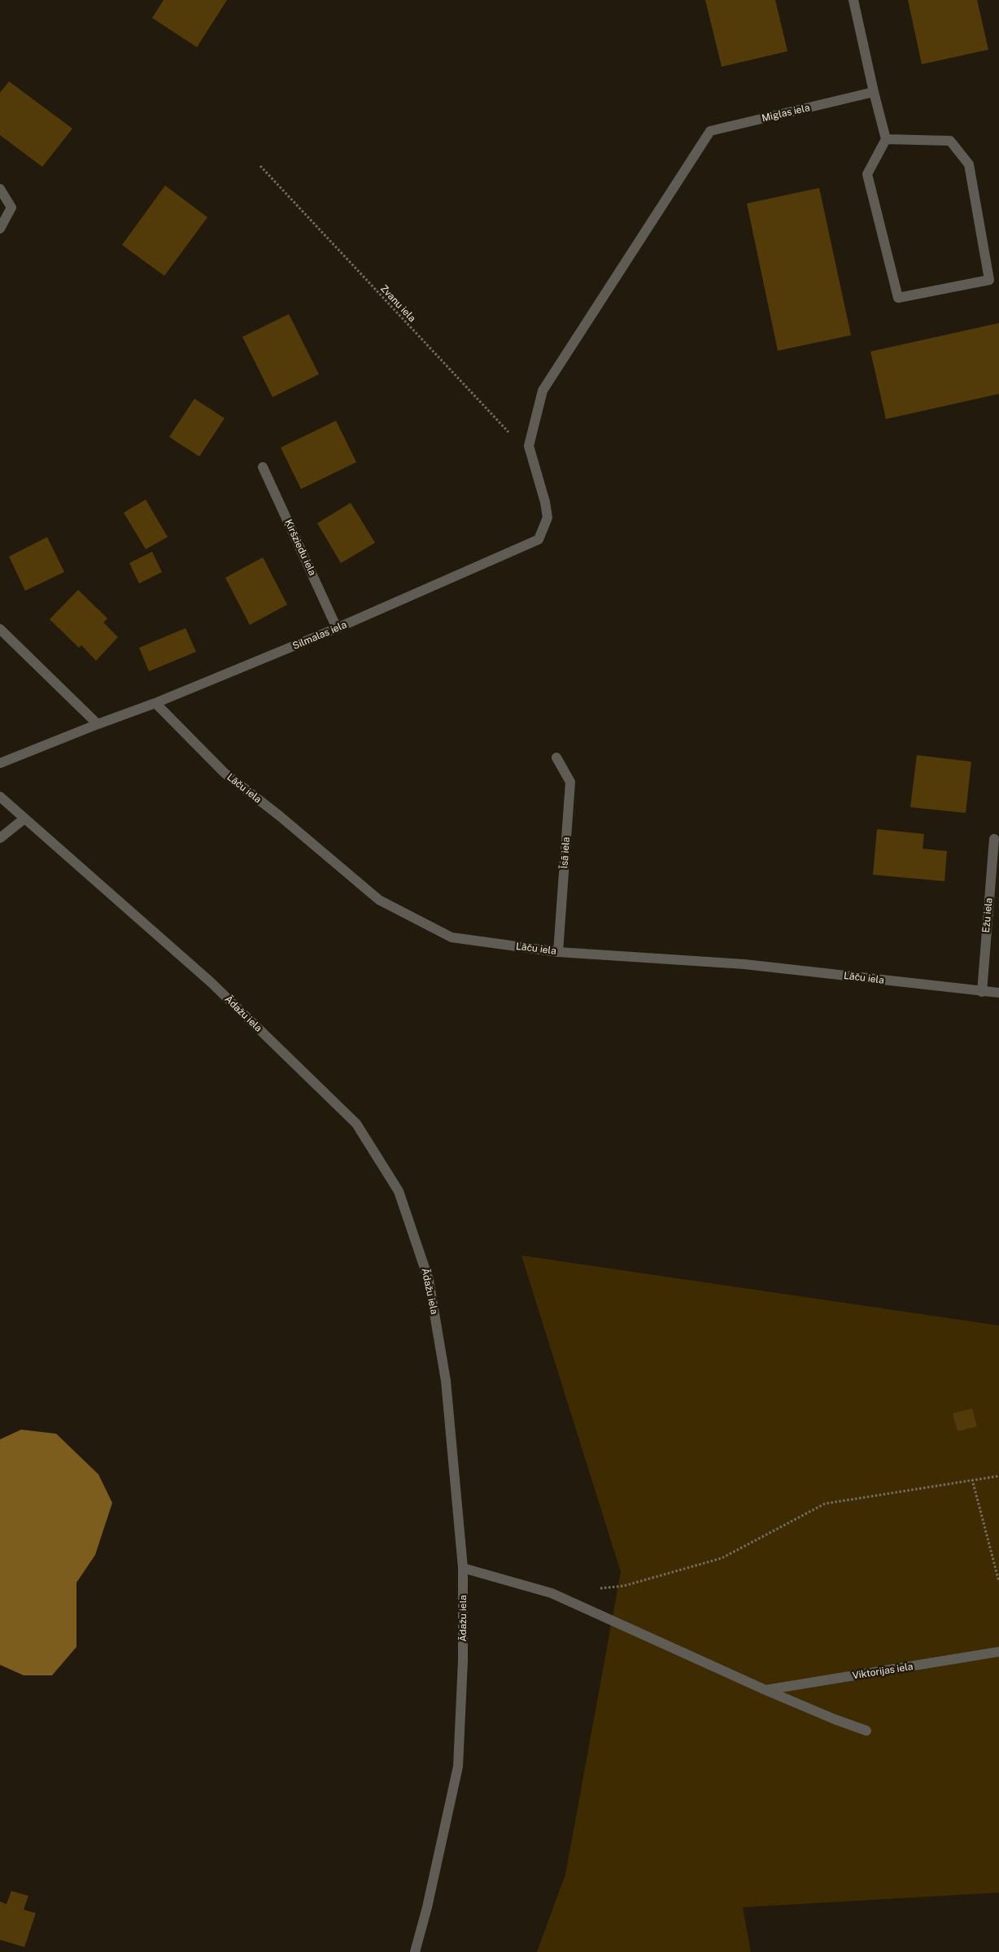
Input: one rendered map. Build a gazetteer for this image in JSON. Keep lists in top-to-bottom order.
{
  "streets": {
    "street": [
      "Miglas iela",
      "Ķiršziedu iela",
      "Silmalas iela",
      "Lāču iela",
      "Īsā iela",
      "Ežu iela",
      "Ādažu iela",
      "Viktorijas iela"
    ],
    "path": ["Zvanu iela"]
  },
  "crossings": [
    ["Miglas iela", "Zvanu iela"],
    ["Miglas iela", "Silmalas iela"],
    ["Zvanu iela", "Silmalas iela"],
    ["Ķiršziedu iela", "Silmalas iela"],
    ["Silmalas iela", "Lāču iela"],
    ["Lāču iela", "Īsā iela"],
    ["Lāču iela", "Ežu iela"]
  ]
}
